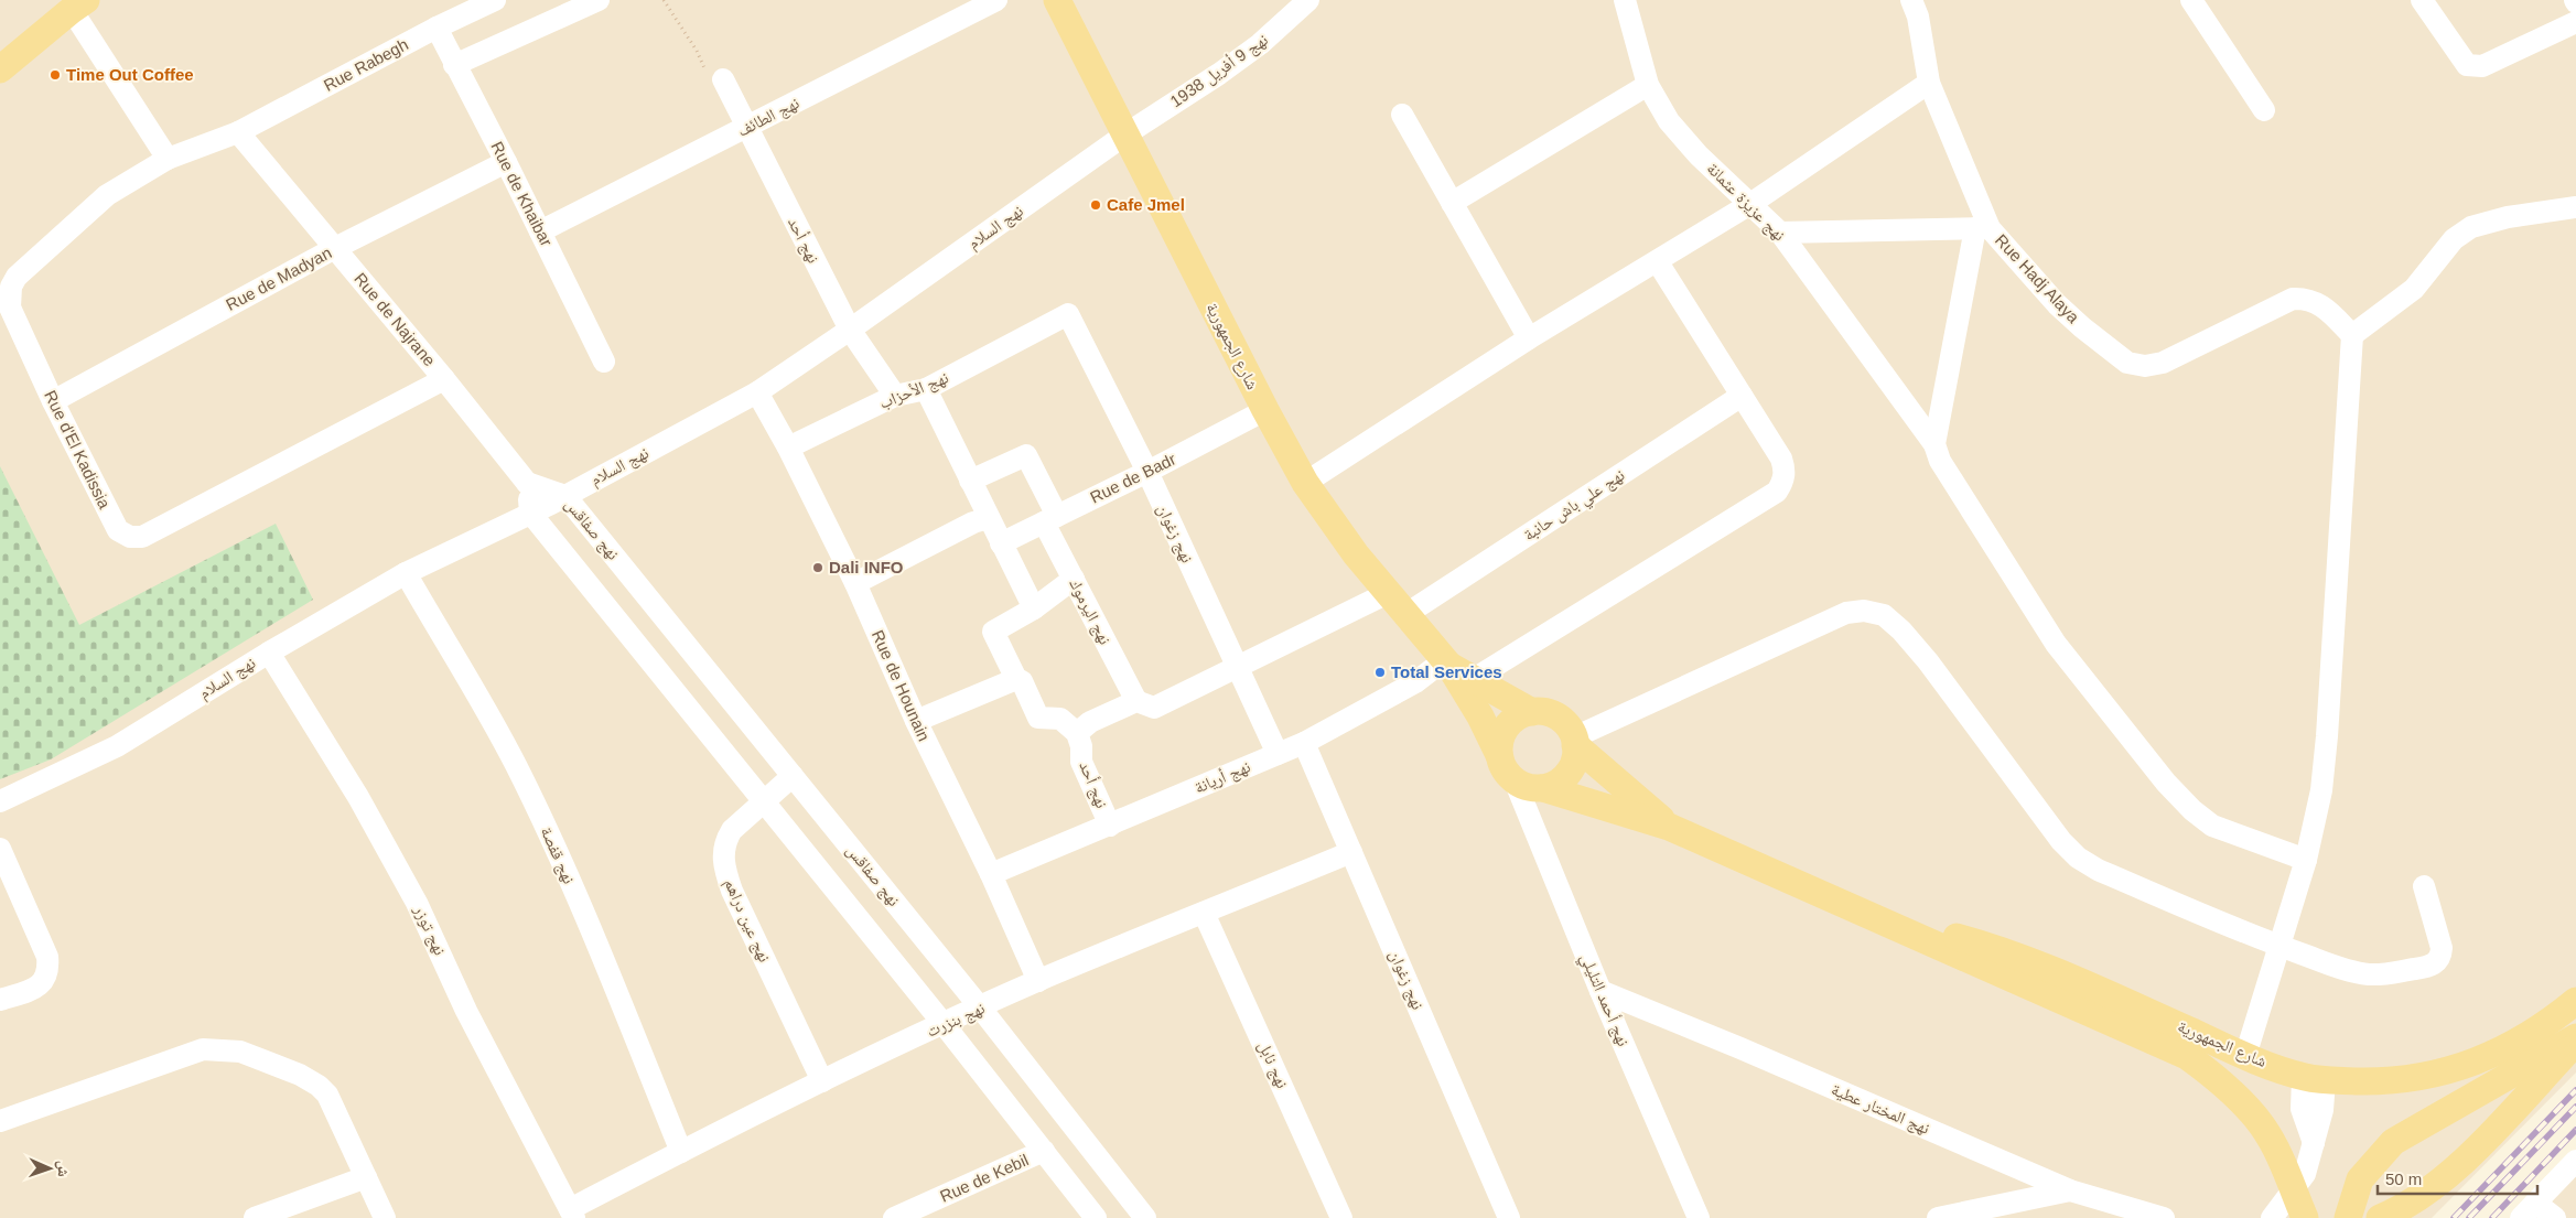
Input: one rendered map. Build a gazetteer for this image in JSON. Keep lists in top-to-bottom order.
{
  "streets": {
    "main road": ["شارع الجمهورية"],
    "street": [
      "Rue Rabegh",
      "نهج 9 أفريل 1938",
      "نهج الطائف",
      "Rue de Khaibar",
      "نهج عزيزة عثمانة",
      "نهج السلام",
      "نهج أحد",
      "Rue de Madyan",
      "Rue Hadj Alaya",
      "Rue de Najrane",
      "نهج الأحزاب",
      "Rue d'El Kadissia",
      "Rue de Badr",
      "نهج علي باش حانبة",
      "نهج صفاقس",
      "نهج زغوان",
      "نهج اليرموك",
      "Rue de Hounain",
      "نهج أريانة",
      "نهج قفصة",
      "نهج عين دراهم",
      "نهج توزر",
      "نهج أحمد التليلي",
      "نهج بنزرت",
      "نهج نابل",
      "نهج المختار عطية",
      "Rue de Kebil"
    ]
  },
  "crossings": [
    ["Rue Rabegh", "Rue de Khaibar"],
    ["Rue Rabegh", "Rue de Najrane"],
    ["Rue Rabegh", "Rue d'El Kadissia"],
    ["نهج 9 أفريل 1938", "نهج السلام"],
    ["نهج 9 أفريل 1938", "شارع الجمهورية"],
    ["نهج الطائف", "Rue de Khaibar"],
    ["نهج الطائف", "نهج أحد"],
    ["Rue de Khaibar", "Rue de Madyan"],
    ["نهج السلام", "نهج أحد"],
    ["نهج السلام", "شارع الجمهورية"],
    ["نهج السلام", "نهج صفاقس"],
    ["نهج السلام", "Rue de Hounain"],
    ["نهج السلام", "نهج قفصة"],
    ["نهج السلام", "نهج توزر"],
    ["نهج أحد", "نهج الأحزاب"],
    ["نهج أحد", "نهج أريانة"],
    ["Rue de Madyan", "Rue de Najrane"],
    ["Rue de Madyan", "Rue d'El Kadissia"],
    ["Rue de Najrane", "Rue d'El Kadissia"],
    ["Rue de Najrane", "نهج صفاقس"],
    ["شارع الجمهورية", "Rue de Badr"],
    ["شارع الجمهورية", "نهج علي باش حانبة"],
    ["شارع الجمهورية", "نهج أريانة"],
    ["نهج الأحزاب", "نهج زغوان"],
    ["نهج الأحزاب", "Rue de Hounain"],
    ["Rue de Badr", "نهج زغوان"],
    ["Rue de Badr", "نهج اليرموك"],
    ["نهج علي باش حانبة", "نهج أريانة"],
    ["نهج صفاقس", "نهج عين دراهم"],
    ["نهج صفاقس", "نهج بنزرت"],
    ["نهج زغوان", "نهج أريانة"],
    ["نهج زغوان", "نهج بنزرت"],
    ["Rue de Hounain", "نهج أريانة"],
    ["Rue de Hounain", "نهج بنزرت"],
    ["نهج قفصة", "نهج بنزرت"],
    ["نهج عين دراهم", "نهج بنزرت"],
    ["نهج توزر", "نهج بنزرت"],
    ["نهج أحمد التليلي", "نهج المختار عطية"],
    ["نهج بنزرت", "نهج نابل"]
  ],
  "places": [
    "Time Out Coffee",
    "Cafe Jmel",
    "Dali INFO",
    "Total Services"
  ],
  "scale_bar": "50 m",
  "north": "right"
}
